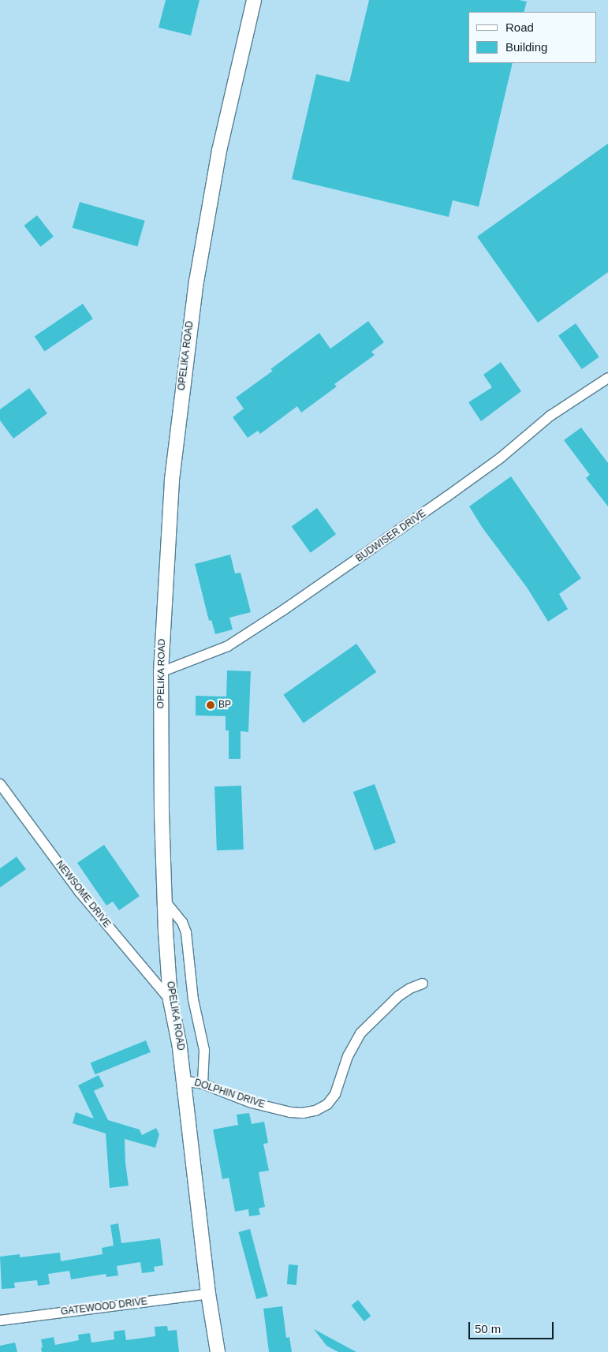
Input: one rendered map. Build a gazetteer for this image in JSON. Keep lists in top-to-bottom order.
{
  "streets": {
    "main road": ["OPELIKA ROAD"],
    "street": [
      "BUDWISER DRIVE",
      "NEWSOME DRIVE",
      "DOLPHIN DRIVE",
      "GATEWOOD DRIVE"
    ]
  },
  "crossings": [
    ["OPELIKA ROAD", "BUDWISER DRIVE"],
    ["OPELIKA ROAD", "NEWSOME DRIVE"],
    ["OPELIKA ROAD", "DOLPHIN DRIVE"],
    ["OPELIKA ROAD", "GATEWOOD DRIVE"]
  ],
  "places": ["BP"],
  "legend": ["Road", "Building"],
  "scale_bar": "50 m"
}
